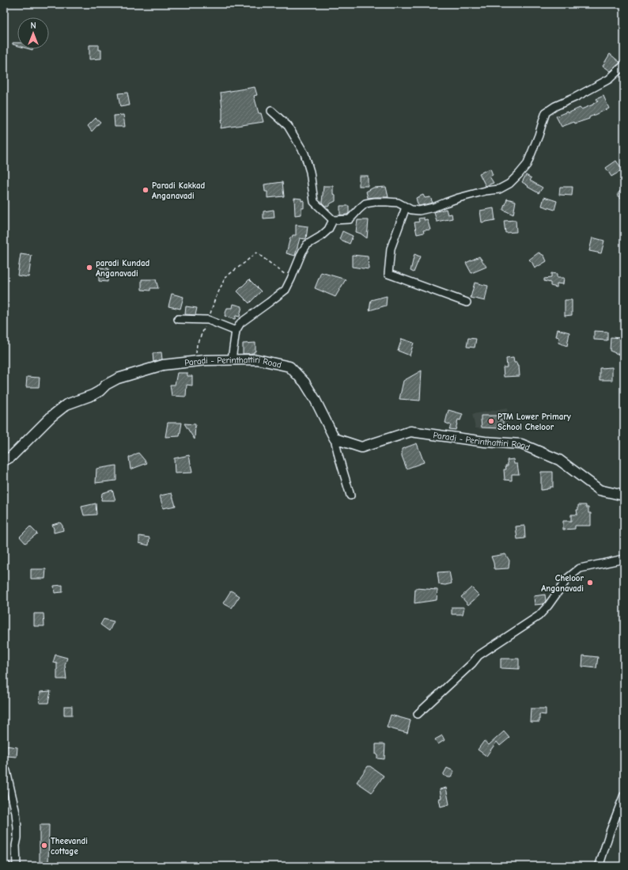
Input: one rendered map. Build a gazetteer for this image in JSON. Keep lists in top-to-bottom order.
{
  "streets": {
    "main road": ["Paradi - Perinthattiri Road"]
  },
  "places": [
    "Paradi Kakkad Anganavadi",
    "paradi Kundad Anganavadi",
    "PTM Lower Primary School Cheloor",
    "Cheloor Anganavadi",
    "Theevandi cottage"
  ],
  "north": "top"
}
